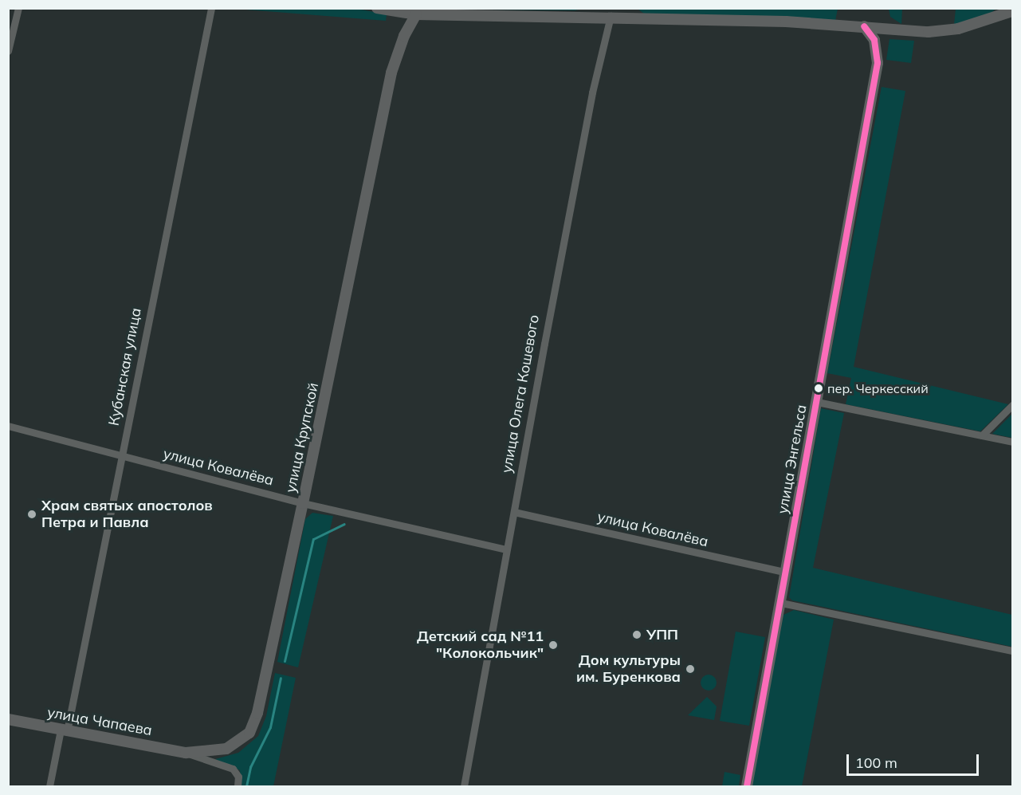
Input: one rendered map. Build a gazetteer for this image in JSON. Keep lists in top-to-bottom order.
{
  "streets": {
    "street": [
      "Кубанская улица",
      "улица Олега Кошевого",
      "улица Крупской",
      "улица Энгельса",
      "улица Ковалёва",
      "улица Чапаева"
    ]
  },
  "crossings": [
    ["Кубанская улица", "улица Ковалёва"],
    ["Кубанская улица", "улица Чапаева"],
    ["улица Олега Кошевого", "улица Ковалёва"],
    ["улица Крупской", "улица Ковалёва"],
    ["улица Крупской", "улица Чапаева"],
    ["улица Энгельса", "улица Ковалёва"]
  ],
  "places": [
    "пер. Черкесский",
    "Храм святых апостолов Петра и Павла",
    "УПП",
    "Детский сад №11 \"Колокольчик\"",
    "Дом культуры им. Буренкова"
  ],
  "scale_bar": "100 m"
}
